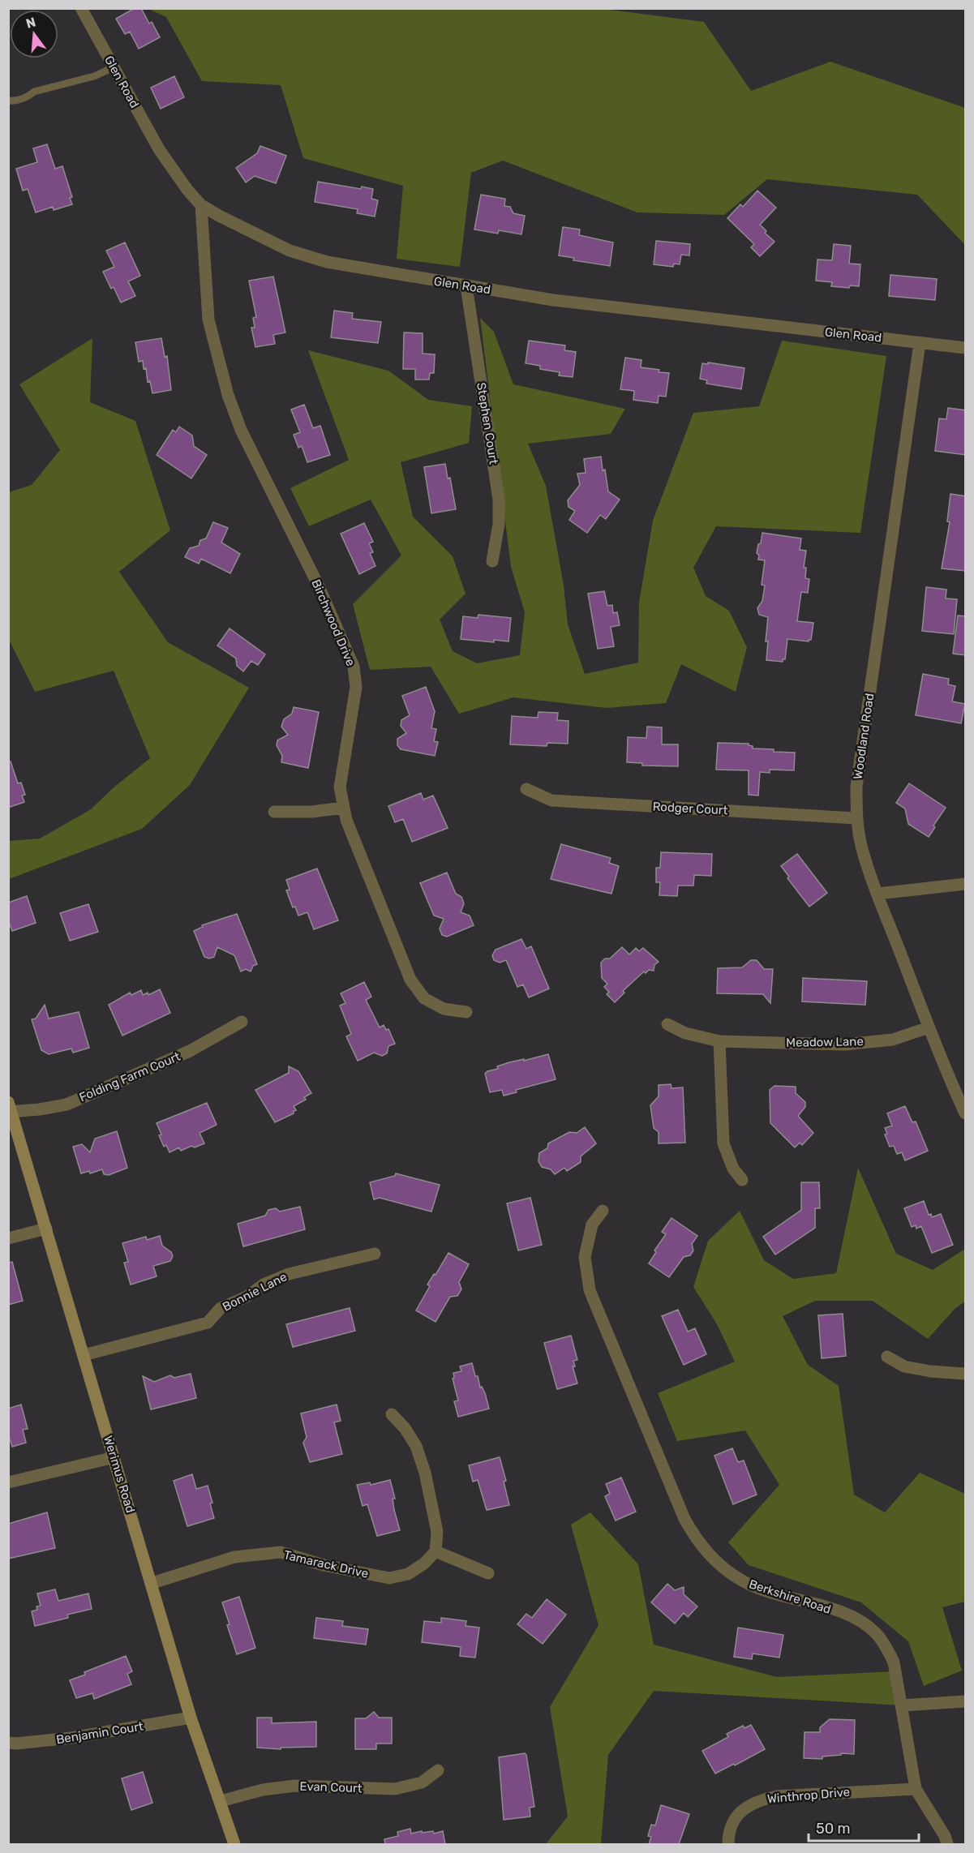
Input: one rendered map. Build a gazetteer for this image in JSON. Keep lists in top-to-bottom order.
{
  "streets": {
    "main road": ["Werimus Road"],
    "street": [
      "Glen Road",
      "Stephen Court",
      "Birchwood Drive",
      "Woodland Road",
      "Rodger Court",
      "Meadow Lane",
      "Folding Farm Court",
      "Bonnie Lane",
      "Tamarack Drive",
      "Berkshire Road",
      "Benjamin Court",
      "Evan Court",
      "Winthrop Drive"
    ]
  },
  "crossings": [
    ["Glen Road", "Stephen Court"],
    ["Glen Road", "Birchwood Drive"],
    ["Glen Road", "Woodland Road"],
    ["Woodland Road", "Rodger Court"],
    ["Woodland Road", "Meadow Lane"],
    ["Folding Farm Court", "Werimus Road"],
    ["Bonnie Lane", "Werimus Road"],
    ["Werimus Road", "Tamarack Drive"],
    ["Werimus Road", "Benjamin Court"],
    ["Werimus Road", "Evan Court"],
    ["Berkshire Road", "Winthrop Drive"]
  ],
  "scale_bar": "50 m",
  "north": "top"
}
